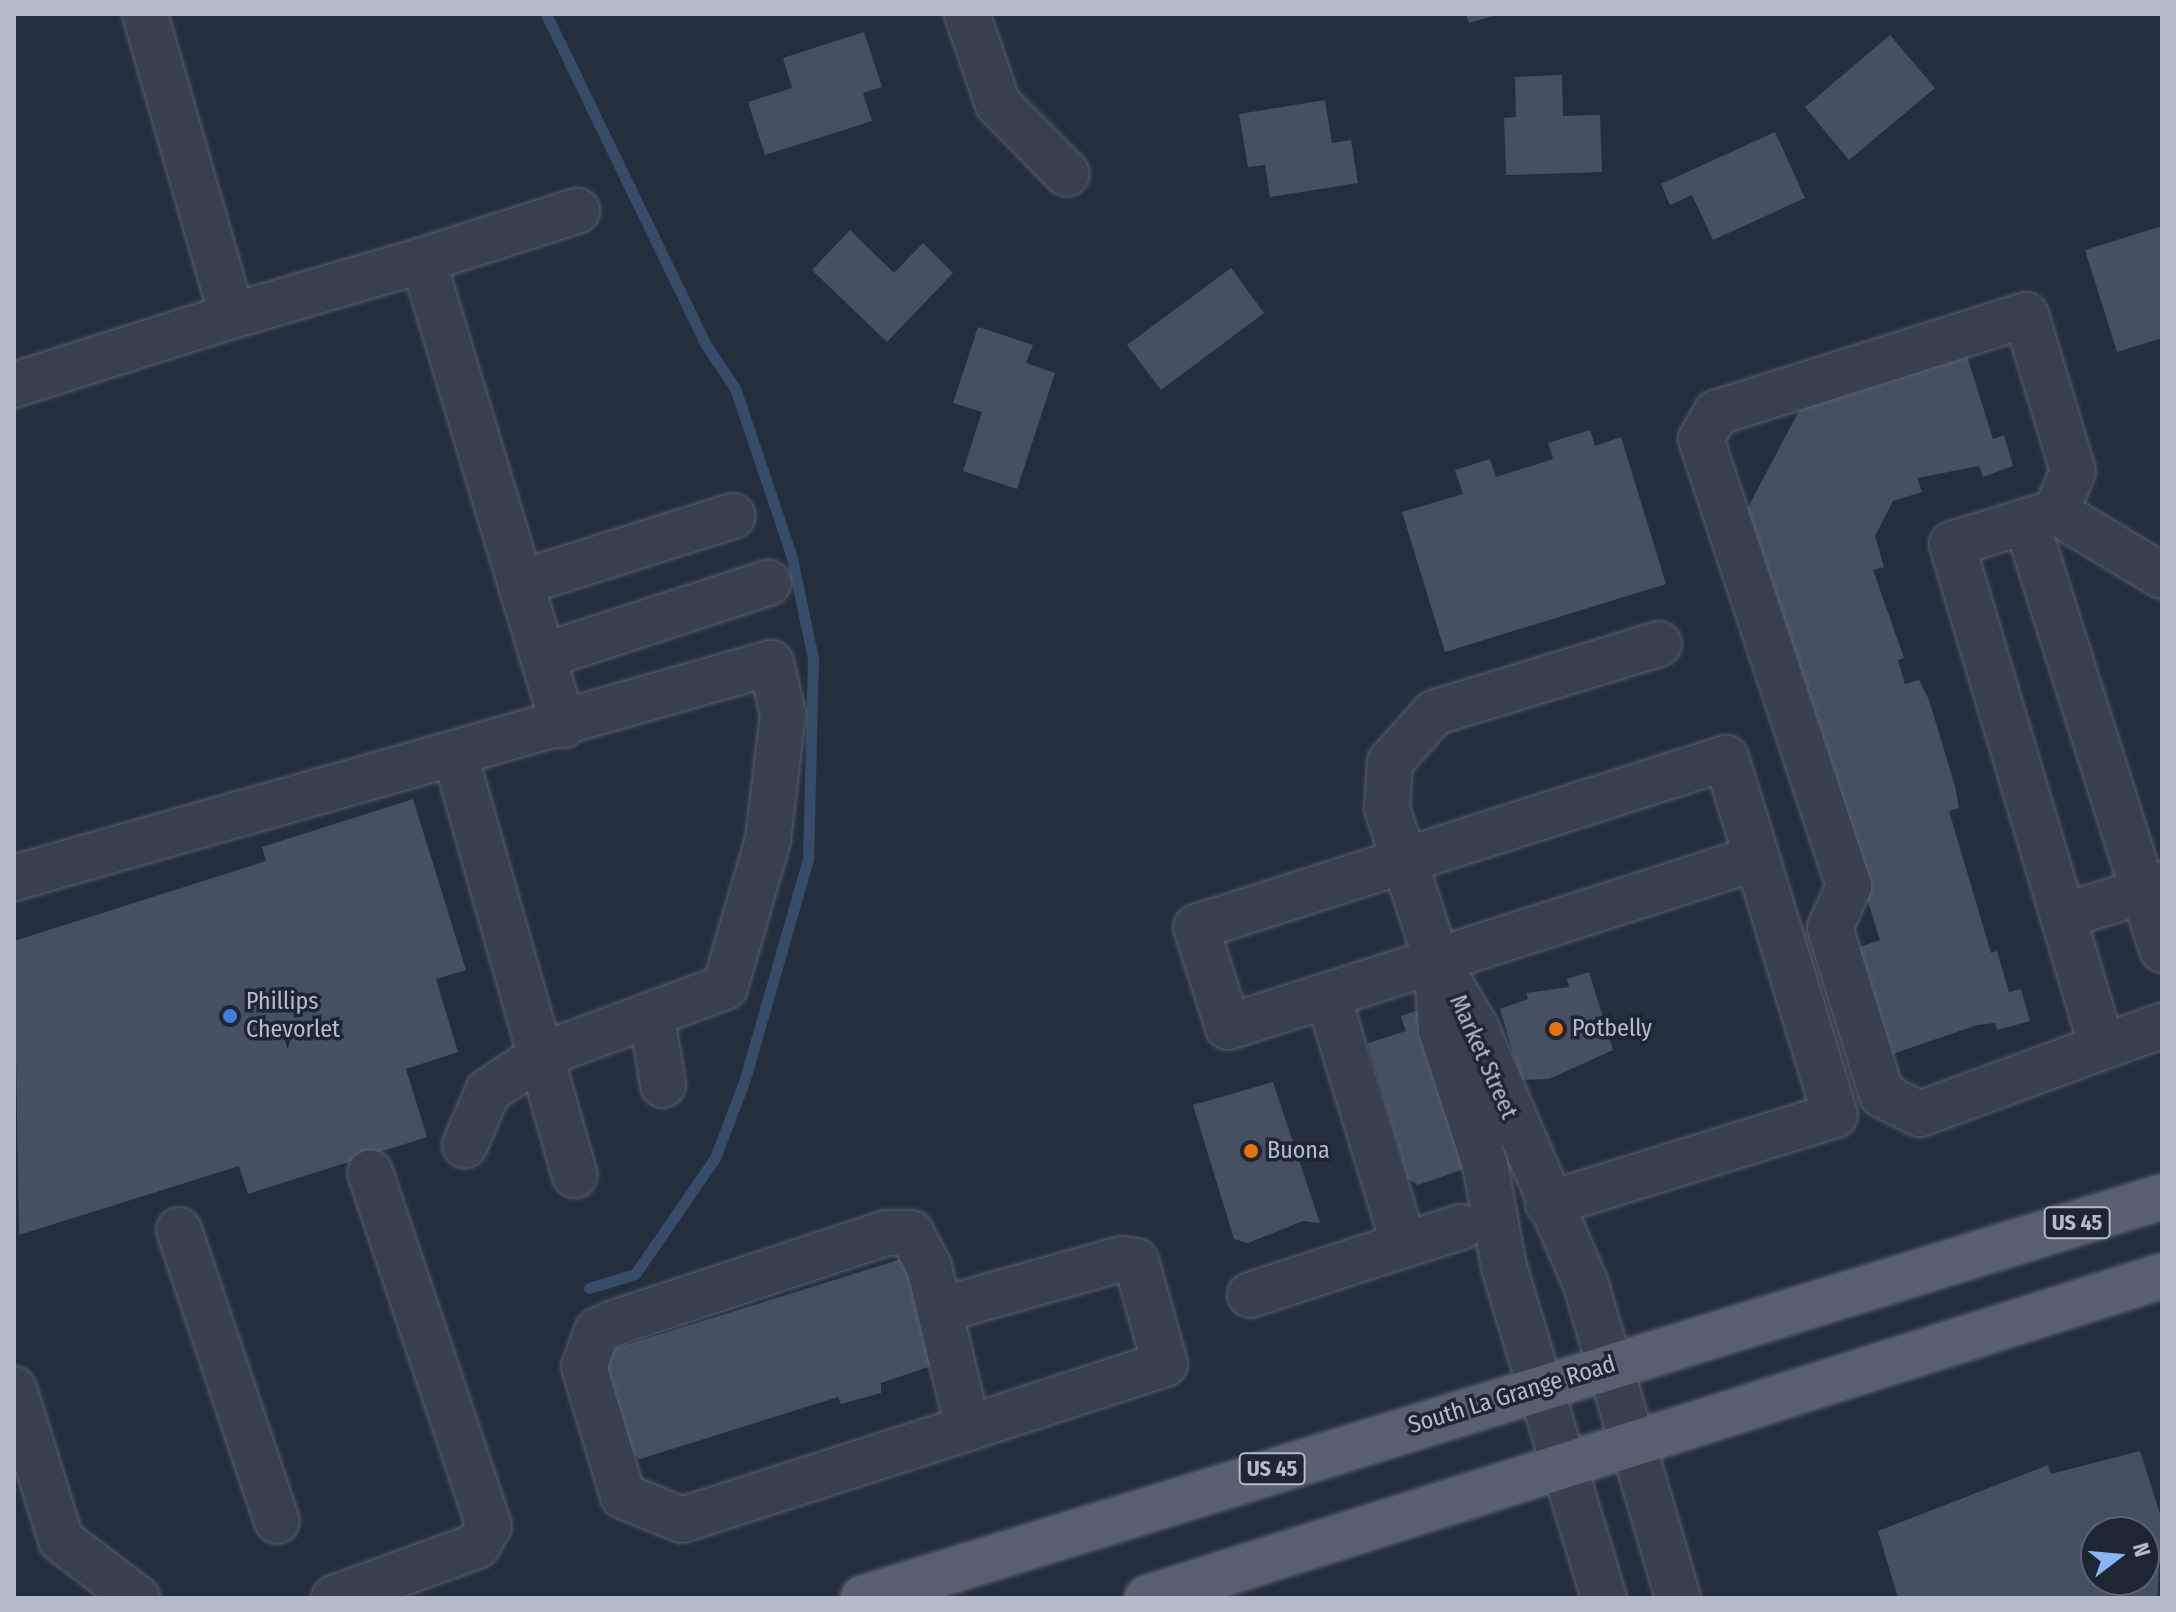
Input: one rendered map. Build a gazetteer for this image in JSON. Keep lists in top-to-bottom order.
{
  "streets": {
    "main road": ["US 45", "South La Grange Road"],
    "street": ["Market Street"]
  },
  "crossings": [
    ["Market Street", "South La Grange Road"]
  ],
  "places": ["Phillips Chevorlet", "Potbelly", "Buona"],
  "north": "right"
}
